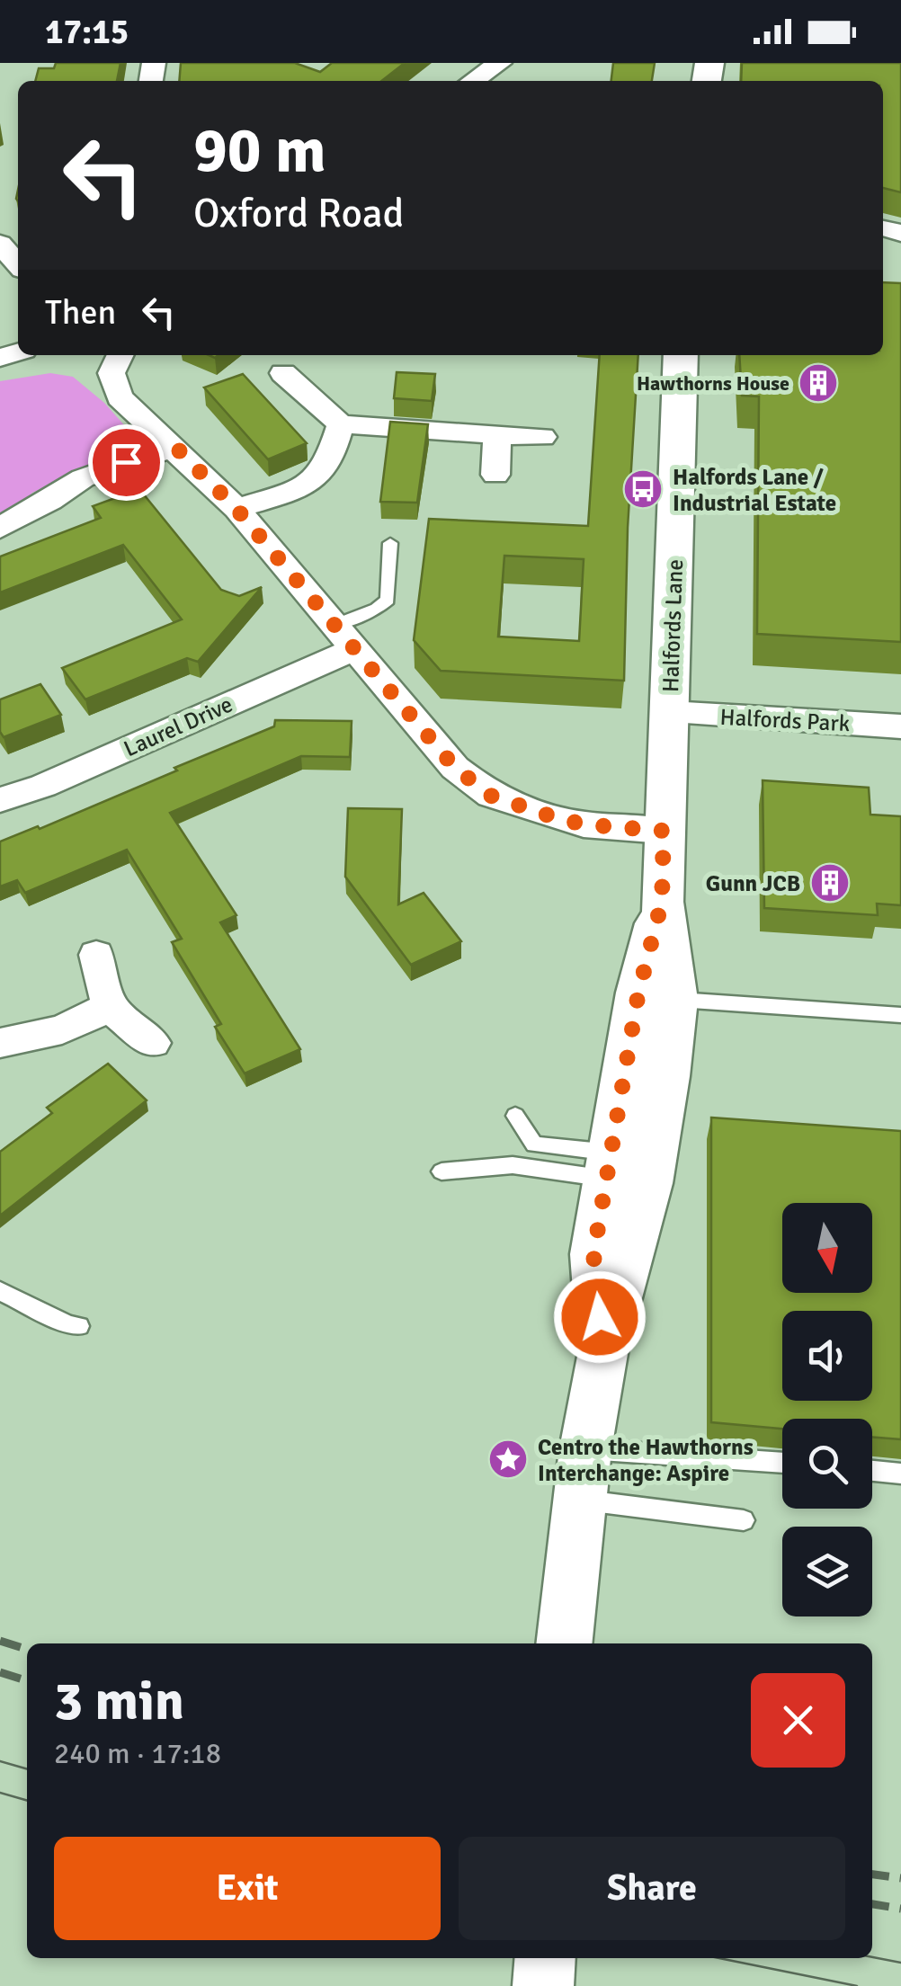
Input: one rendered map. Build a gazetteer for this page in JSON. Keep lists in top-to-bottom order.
{
  "streets": {
    "street": ["Halfords Lane", "Halfords Park", "Laurel Drive"]
  },
  "crossings": [
    ["Halfords Lane", "Halfords Park"]
  ],
  "places": {
    "building": ["Hawthorns House", "Gunn JCB"],
    "bus stop": ["Halfords Lane / Industrial Estate"],
    "place": ["Centro the Hawthorns Interchange: Aspire"]
  },
  "north": "bottom",
  "page": {
    "status": "17:15",
    "turn": ["90 m", "Oxford Road"],
    "then": "Then",
    "heading": ["3 min", "240 m · 17:18"],
    "buttons": ["Exit", "Share"]
  }
}
